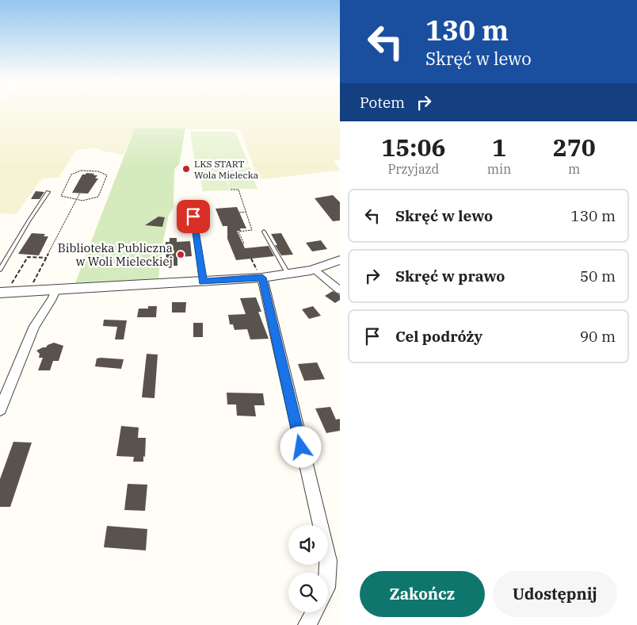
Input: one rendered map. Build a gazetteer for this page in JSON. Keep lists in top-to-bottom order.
{
  "places": ["LKS START Wola Mielecka", "Biblioteka Publiczna w Woli Mieleckiej"],
  "page": {
    "turn": ["130 m", "Skręć w lewo"],
    "then": "Potem",
    "eta": [
      "15:06",
      "Przyjazd",
      "1",
      "min",
      "270",
      "m"
    ],
    "list": [
      {
        "name": "Skręć w lewo",
        "value": "130 m"
      },
      {
        "name": "Skręć w prawo",
        "value": "50 m"
      },
      {
        "name": "Cel podróży",
        "value": "90 m"
      }
    ],
    "buttons": ["Zakończ", "Udostępnij"]
  }
}
